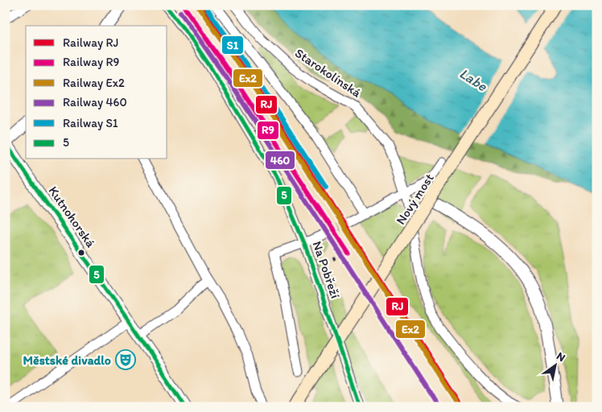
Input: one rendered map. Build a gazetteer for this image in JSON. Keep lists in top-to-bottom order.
{
  "streets": {
    "main road": ["Nový most"],
    "street": ["Starokolínská", "Kutnohorská", "Na Pobřeží"]
  },
  "water": ["Labe"],
  "places": {
    "theatre": ["Městské divadlo"]
  },
  "lines": [
    "rail line RJ",
    "rail line Ex2",
    "rail line S1",
    "transit line 5",
    "rail line R9",
    "rail line 460"
  ],
  "legend": [
    "Railway RJ",
    "Railway R9",
    "Railway Ex2",
    "Railway 460",
    "Railway S1",
    "5"
  ],
  "north": "top right"
}
